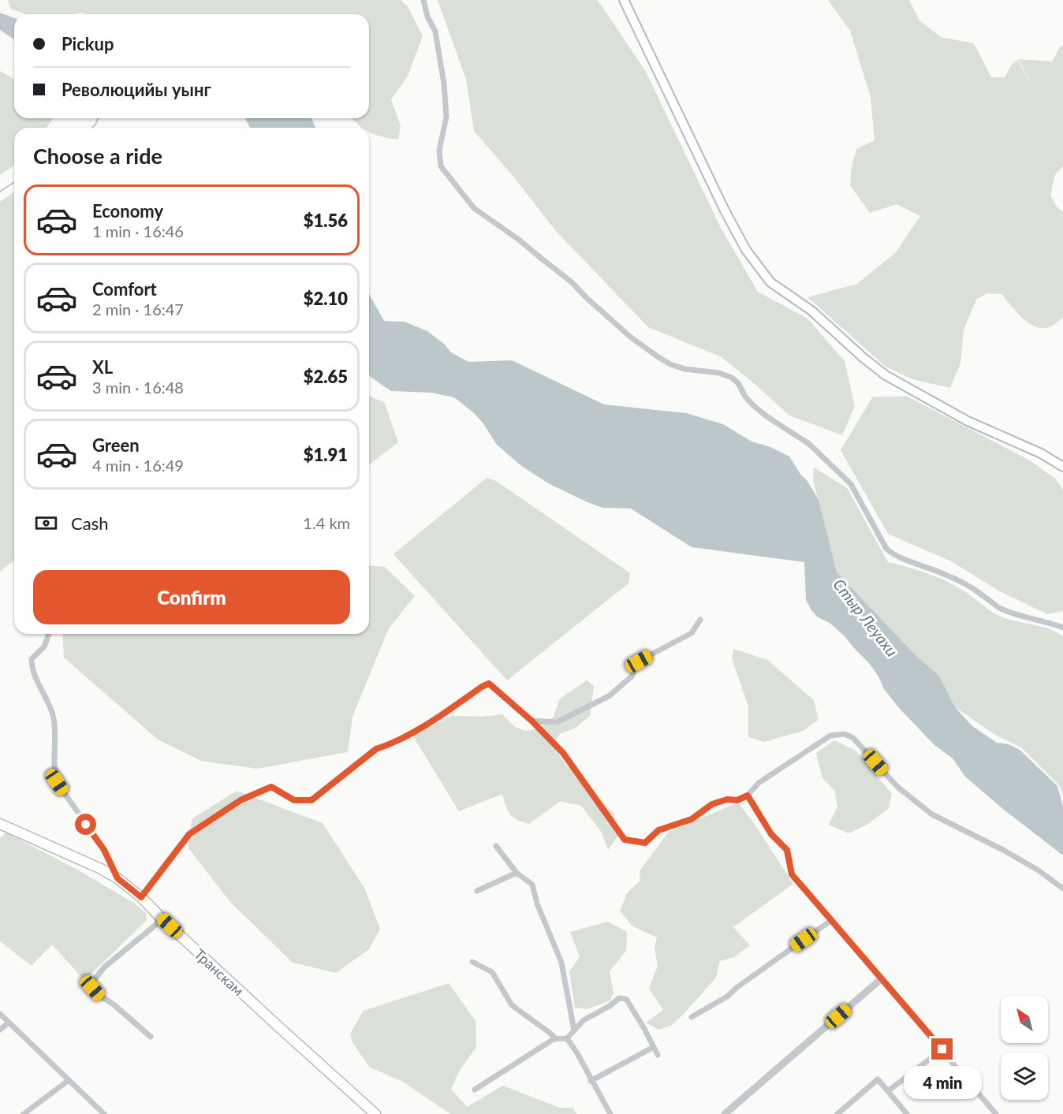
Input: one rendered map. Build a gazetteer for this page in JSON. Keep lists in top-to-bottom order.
{
  "streets": {
    "highway": ["Транскам"]
  },
  "water": ["Стыр Леуахи"],
  "north": "top left",
  "page": {
    "banner": ["Pickup", "Революцийы уынг"],
    "heading": "Choose a ride",
    "list": [
      {
        "name": "Economy",
        "note": "1 min · 16:46",
        "value": "$1.56"
      },
      {
        "name": "Comfort",
        "note": "2 min · 16:47",
        "value": "$2.10"
      },
      {
        "name": "XL",
        "note": "3 min · 16:48",
        "value": "$2.65"
      },
      {
        "name": "Green",
        "note": "4 min · 16:49",
        "value": "$1.91"
      }
    ],
    "pay": ["Cash", "1.4 km"],
    "buttons": "Confirm",
    "bubble": "4 min"
  }
}
